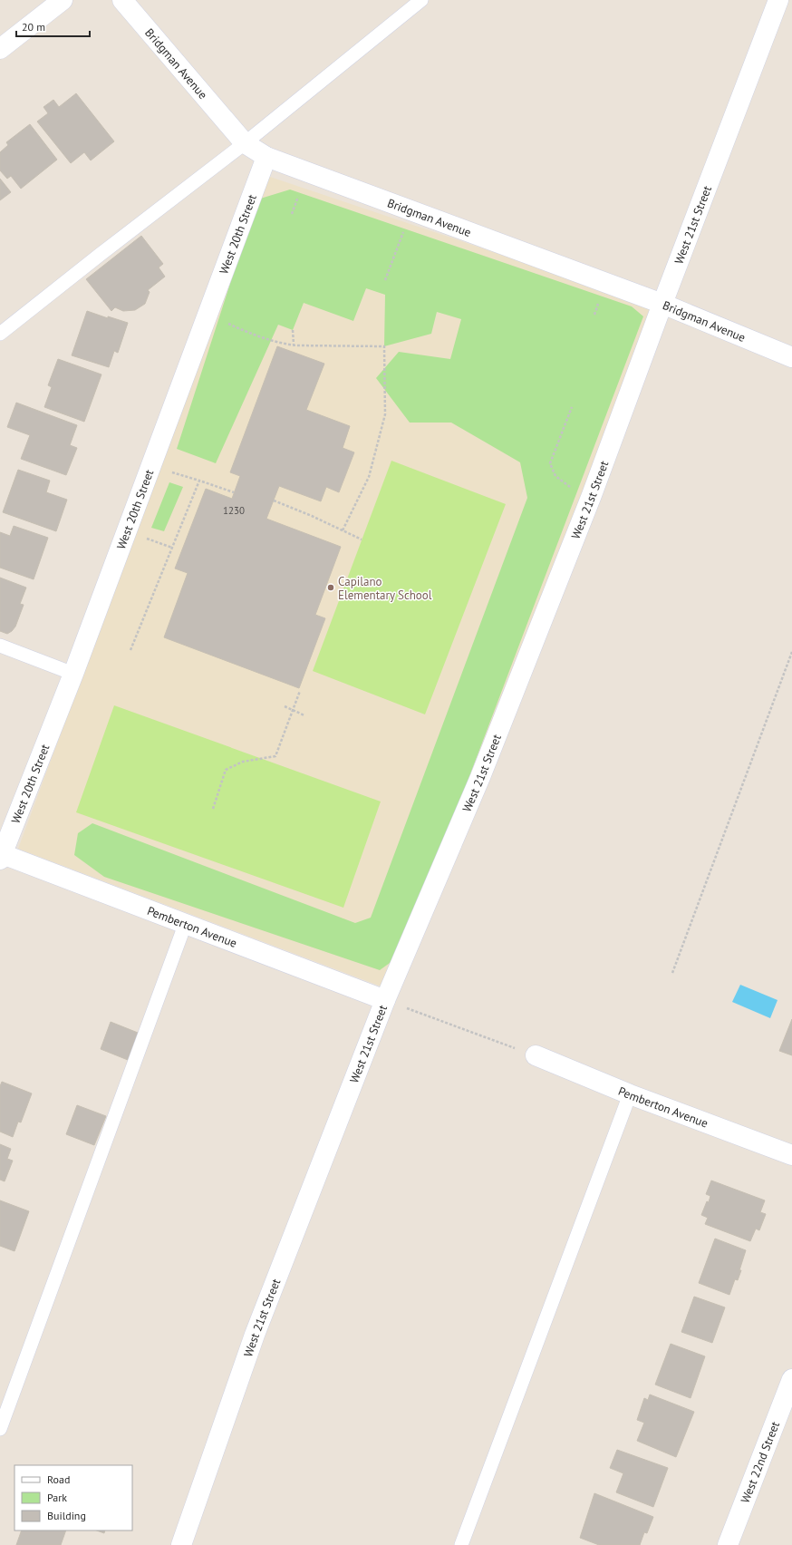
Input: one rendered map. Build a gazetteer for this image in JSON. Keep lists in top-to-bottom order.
{
  "streets": {
    "street": [
      "Bridgman Avenue",
      "West 21st Street",
      "West 20th Street",
      "Pemberton Avenue",
      "West 22nd Street"
    ]
  },
  "crossings": [
    ["Bridgman Avenue", "West 21st Street"],
    ["Bridgman Avenue", "West 20th Street"],
    ["West 21st Street", "Pemberton Avenue"],
    ["West 20th Street", "Pemberton Avenue"]
  ],
  "places": ["Capilano Elementary School"],
  "house_numbers": ["1230"],
  "legend": ["Road", "Park", "Building"],
  "scale_bar": "20 m"
}
